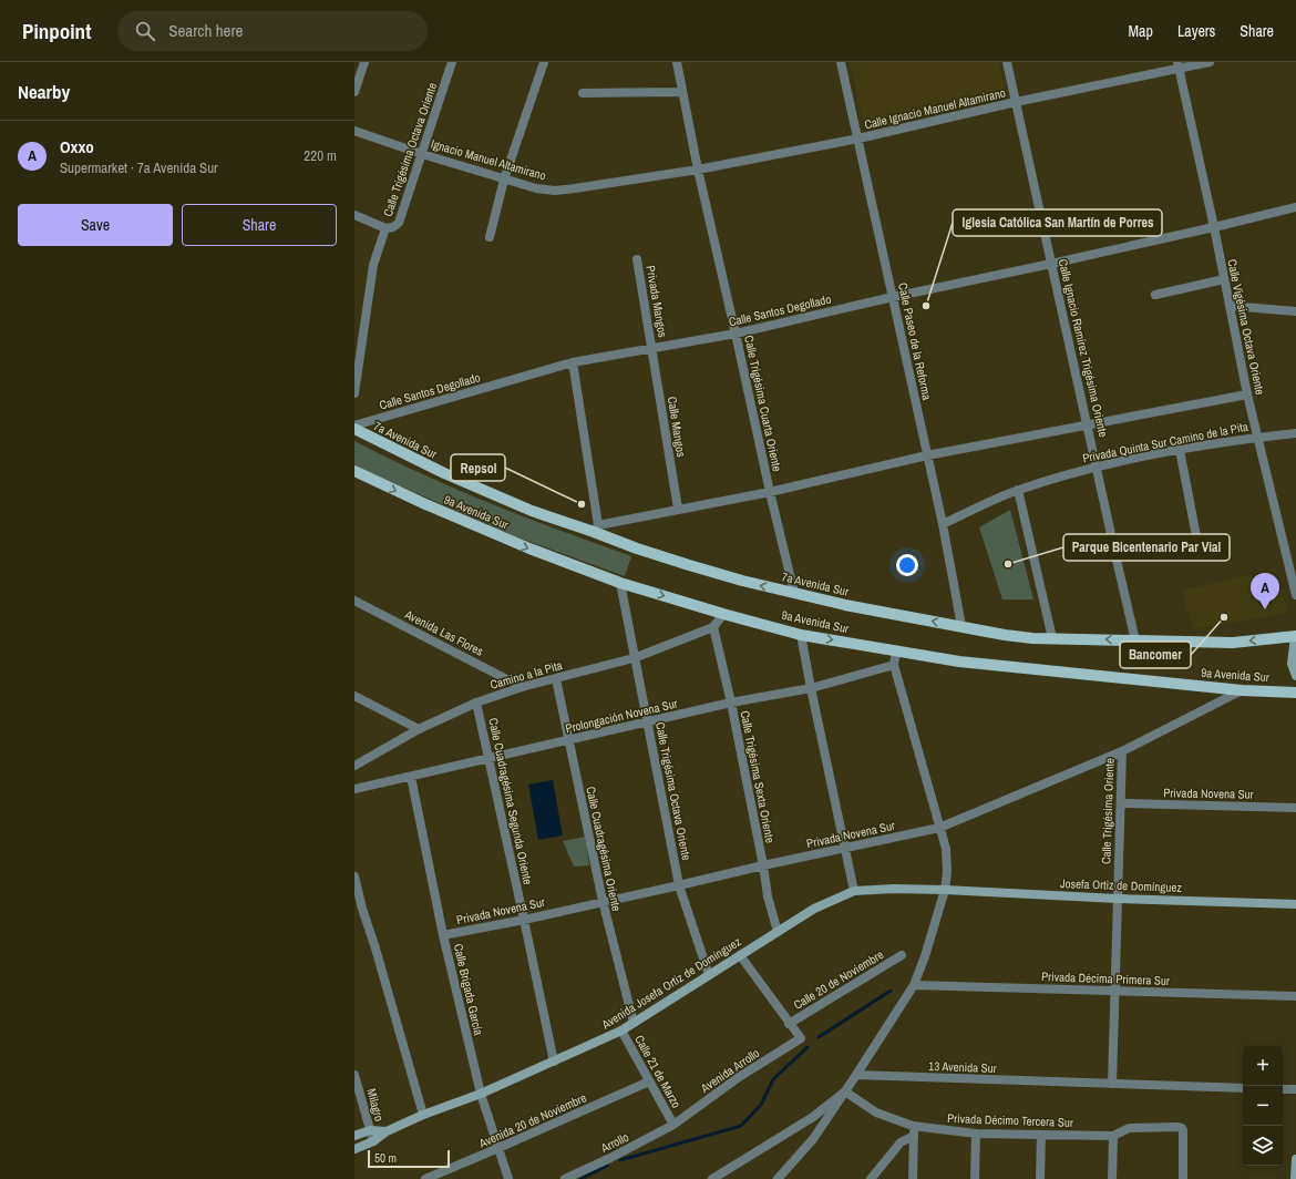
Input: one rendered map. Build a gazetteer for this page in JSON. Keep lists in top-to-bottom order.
{
  "streets": {
    "main road": [
      "7a Avenida Sur",
      "9a Avenida Sur",
      "Josefa Ortiz de Domínguez",
      "Avenida Josefa Ortiz de Domínguez"
    ],
    "street": [
      "Calle Ignacio Manuel Altamirano",
      "Calle Trigésima Octava Oriente",
      "Ignacio Manuel Altamirano",
      "Privada Mangos",
      "Calle Santos Degollado",
      "Calle Vigésima Octava Oriente",
      "Calle Paseo de la Reforma",
      "Calle Ignacio Ramírez Trigésima Oriente",
      "Calle Trigésima Cuarta Oriente",
      "Calle Mangos",
      "Privada Quinta Sur Camino de la Pita",
      "Avenida Las Flores",
      "Camino a la Pita",
      "Prolongación Novena Sur",
      "Calle Trigésima Sexta Oriente",
      "Privada Novena Sur",
      "Calle Cuadragésima Segunda Oriente",
      "Calle Trigésima Oriente",
      "Calle Cuadragésima Oriente",
      "Privada Décima Primera Sur",
      "Calle 20 de Noviembre",
      "Calle Brigada García",
      "13 Avenida Sur",
      "Avenida Arrollo",
      "Calle 21 de Marzo",
      "Milagro",
      "Avenida 20 de Noviembre",
      "Privada Décimo Tercera Sur",
      "Arrollo"
    ]
  },
  "crossings": [
    ["Calle Ignacio Manuel Altamirano", "Ignacio Manuel Altamirano"],
    ["Calle Ignacio Manuel Altamirano", "Calle Vigésima Octava Oriente"],
    ["Calle Ignacio Manuel Altamirano", "Calle Paseo de la Reforma"],
    ["Calle Ignacio Manuel Altamirano", "Calle Ignacio Ramírez Trigésima Oriente"],
    ["Calle Ignacio Manuel Altamirano", "Calle Trigésima Cuarta Oriente"],
    ["Calle Trigésima Octava Oriente", "Ignacio Manuel Altamirano"],
    ["Calle Trigésima Octava Oriente", "9a Avenida Sur"],
    ["Calle Trigésima Octava Oriente", "Camino a la Pita"],
    ["Calle Trigésima Octava Oriente", "Prolongación Novena Sur"],
    ["Calle Trigésima Octava Oriente", "Privada Novena Sur"],
    ["Calle Trigésima Octava Oriente", "Avenida Josefa Ortiz de Domínguez"],
    ["Ignacio Manuel Altamirano", "Calle Trigésima Cuarta Oriente"],
    ["Privada Mangos", "Calle Santos Degollado"],
    ["Privada Mangos", "Calle Mangos"],
    ["Calle Santos Degollado", "Calle Vigésima Octava Oriente"],
    ["Calle Santos Degollado", "Calle Paseo de la Reforma"],
    ["Calle Santos Degollado", "Calle Ignacio Ramírez Trigésima Oriente"],
    ["Calle Santos Degollado", "Calle Trigésima Cuarta Oriente"],
    ["Calle Santos Degollado", "Calle Mangos"],
    ["Calle Vigésima Octava Oriente", "Privada Quinta Sur Camino de la Pita"],
    ["Calle Paseo de la Reforma", "7a Avenida Sur"],
    ["Calle Paseo de la Reforma", "Privada Quinta Sur Camino de la Pita"],
    ["Calle Ignacio Ramírez Trigésima Oriente", "7a Avenida Sur"],
    ["Calle Ignacio Ramírez Trigésima Oriente", "Privada Quinta Sur Camino de la Pita"],
    ["Calle Trigésima Cuarta Oriente", "7a Avenida Sur"],
    ["9a Avenida Sur", "Privada Novena Sur"],
    ["Avenida Las Flores", "Camino a la Pita"],
    ["Camino a la Pita", "Calle Trigésima Sexta Oriente"],
    ["Camino a la Pita", "Calle Cuadragésima Segunda Oriente"],
    ["Camino a la Pita", "Calle Cuadragésima Oriente"],
    ["Prolongación Novena Sur", "Calle Trigésima Sexta Oriente"],
    ["Prolongación Novena Sur", "Calle Cuadragésima Segunda Oriente"],
    ["Prolongación Novena Sur", "Calle Cuadragésima Oriente"],
    ["Prolongación Novena Sur", "Calle Brigada García"],
    ["Calle Trigésima Sexta Oriente", "Privada Novena Sur"],
    ["Calle Trigésima Sexta Oriente", "Avenida Josefa Ortiz de Domínguez"],
    ["Privada Novena Sur", "Calle Cuadragésima Segunda Oriente"],
    ["Privada Novena Sur", "Calle Trigésima Oriente"],
    ["Privada Novena Sur", "Calle Cuadragésima Oriente"],
    ["Privada Novena Sur", "Calle Brigada García"],
    ["Calle Cuadragésima Segunda Oriente", "Avenida Josefa Ortiz de Domínguez"],
    ["Calle Trigésima Oriente", "Josefa Ortiz de Domínguez"],
    ["Calle Trigésima Oriente", "Privada Décima Primera Sur"],
    ["Calle Trigésima Oriente", "13 Avenida Sur"],
    ["Calle Cuadragésima Oriente", "Avenida Josefa Ortiz de Domínguez"],
    ["Josefa Ortiz de Domínguez", "Avenida Josefa Ortiz de Domínguez"],
    ["Calle 20 de Noviembre", "Avenida Arrollo"],
    ["Avenida Josefa Ortiz de Domínguez", "Calle Brigada García"],
    ["Avenida Josefa Ortiz de Domínguez", "Calle 21 de Marzo"],
    ["Avenida Josefa Ortiz de Domínguez", "Milagro"],
    ["Calle Brigada García", "Avenida 20 de Noviembre"],
    ["Avenida Arrollo", "Calle 21 de Marzo"],
    ["Avenida Arrollo", "Arrollo"],
    ["Calle 21 de Marzo", "Avenida 20 de Noviembre"],
    ["Calle 21 de Marzo", "Arrollo"]
  ],
  "one_way": ["7a Avenida Sur", "9a Avenida Sur"],
  "places": [
    "Iglesia Católica San Martín de Porres",
    "Repsol",
    "Parque Bicentenario Par Vial",
    "Bancomer"
  ],
  "scale_bar": "50 m",
  "page": {
    "header": "Pinpoint",
    "search": "Search here",
    "nav": ["Map", "Layers", "Share"],
    "heading": "Nearby",
    "list": [
      {
        "mark": "A",
        "name": "Oxxo",
        "note": "Supermarket · 7a Avenida Sur",
        "value": "220 m"
      }
    ],
    "buttons": ["Save", "Share"],
    "pins": "A",
    "map_buttons": ["+", "−"],
    "scale": "50 m"
  }
}
